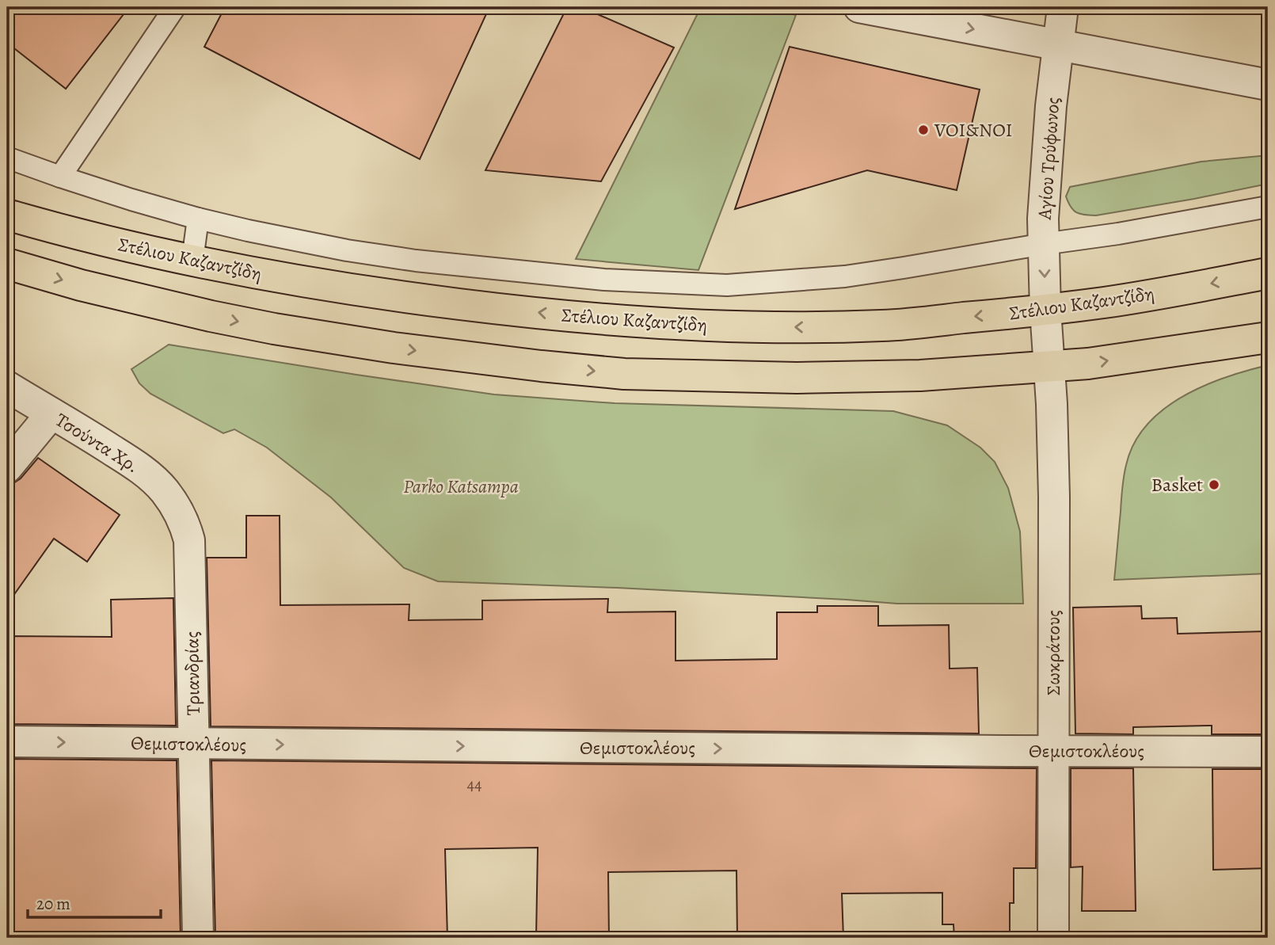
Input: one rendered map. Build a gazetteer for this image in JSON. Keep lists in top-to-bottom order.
{
  "streets": {
    "main road": ["Στέλιου Καζαντζίδη"],
    "street": [
      "Αγίου Τρύφωνος",
      "Τσούντα Χρ.",
      "Σωκράτους",
      "Τριανδρίας",
      "Θεμιστοκλέους"
    ]
  },
  "crossings": [
    ["Αγίου Τρύφωνος", "Στέλιου Καζαντζίδη"],
    ["Αγίου Τρύφωνος", "Σωκράτους"],
    ["Τσούντα Χρ.", "Τριανδρίας"],
    ["Σωκράτους", "Θεμιστοκλέους"],
    ["Τριανδρίας", "Θεμιστοκλέους"]
  ],
  "one_way": ["Θεμιστοκλέους"],
  "parks": ["Parko Katsampa"],
  "places": ["VOI&NOI", "Basket"],
  "house_numbers": ["44"],
  "scale_bar": "20 m"
}
